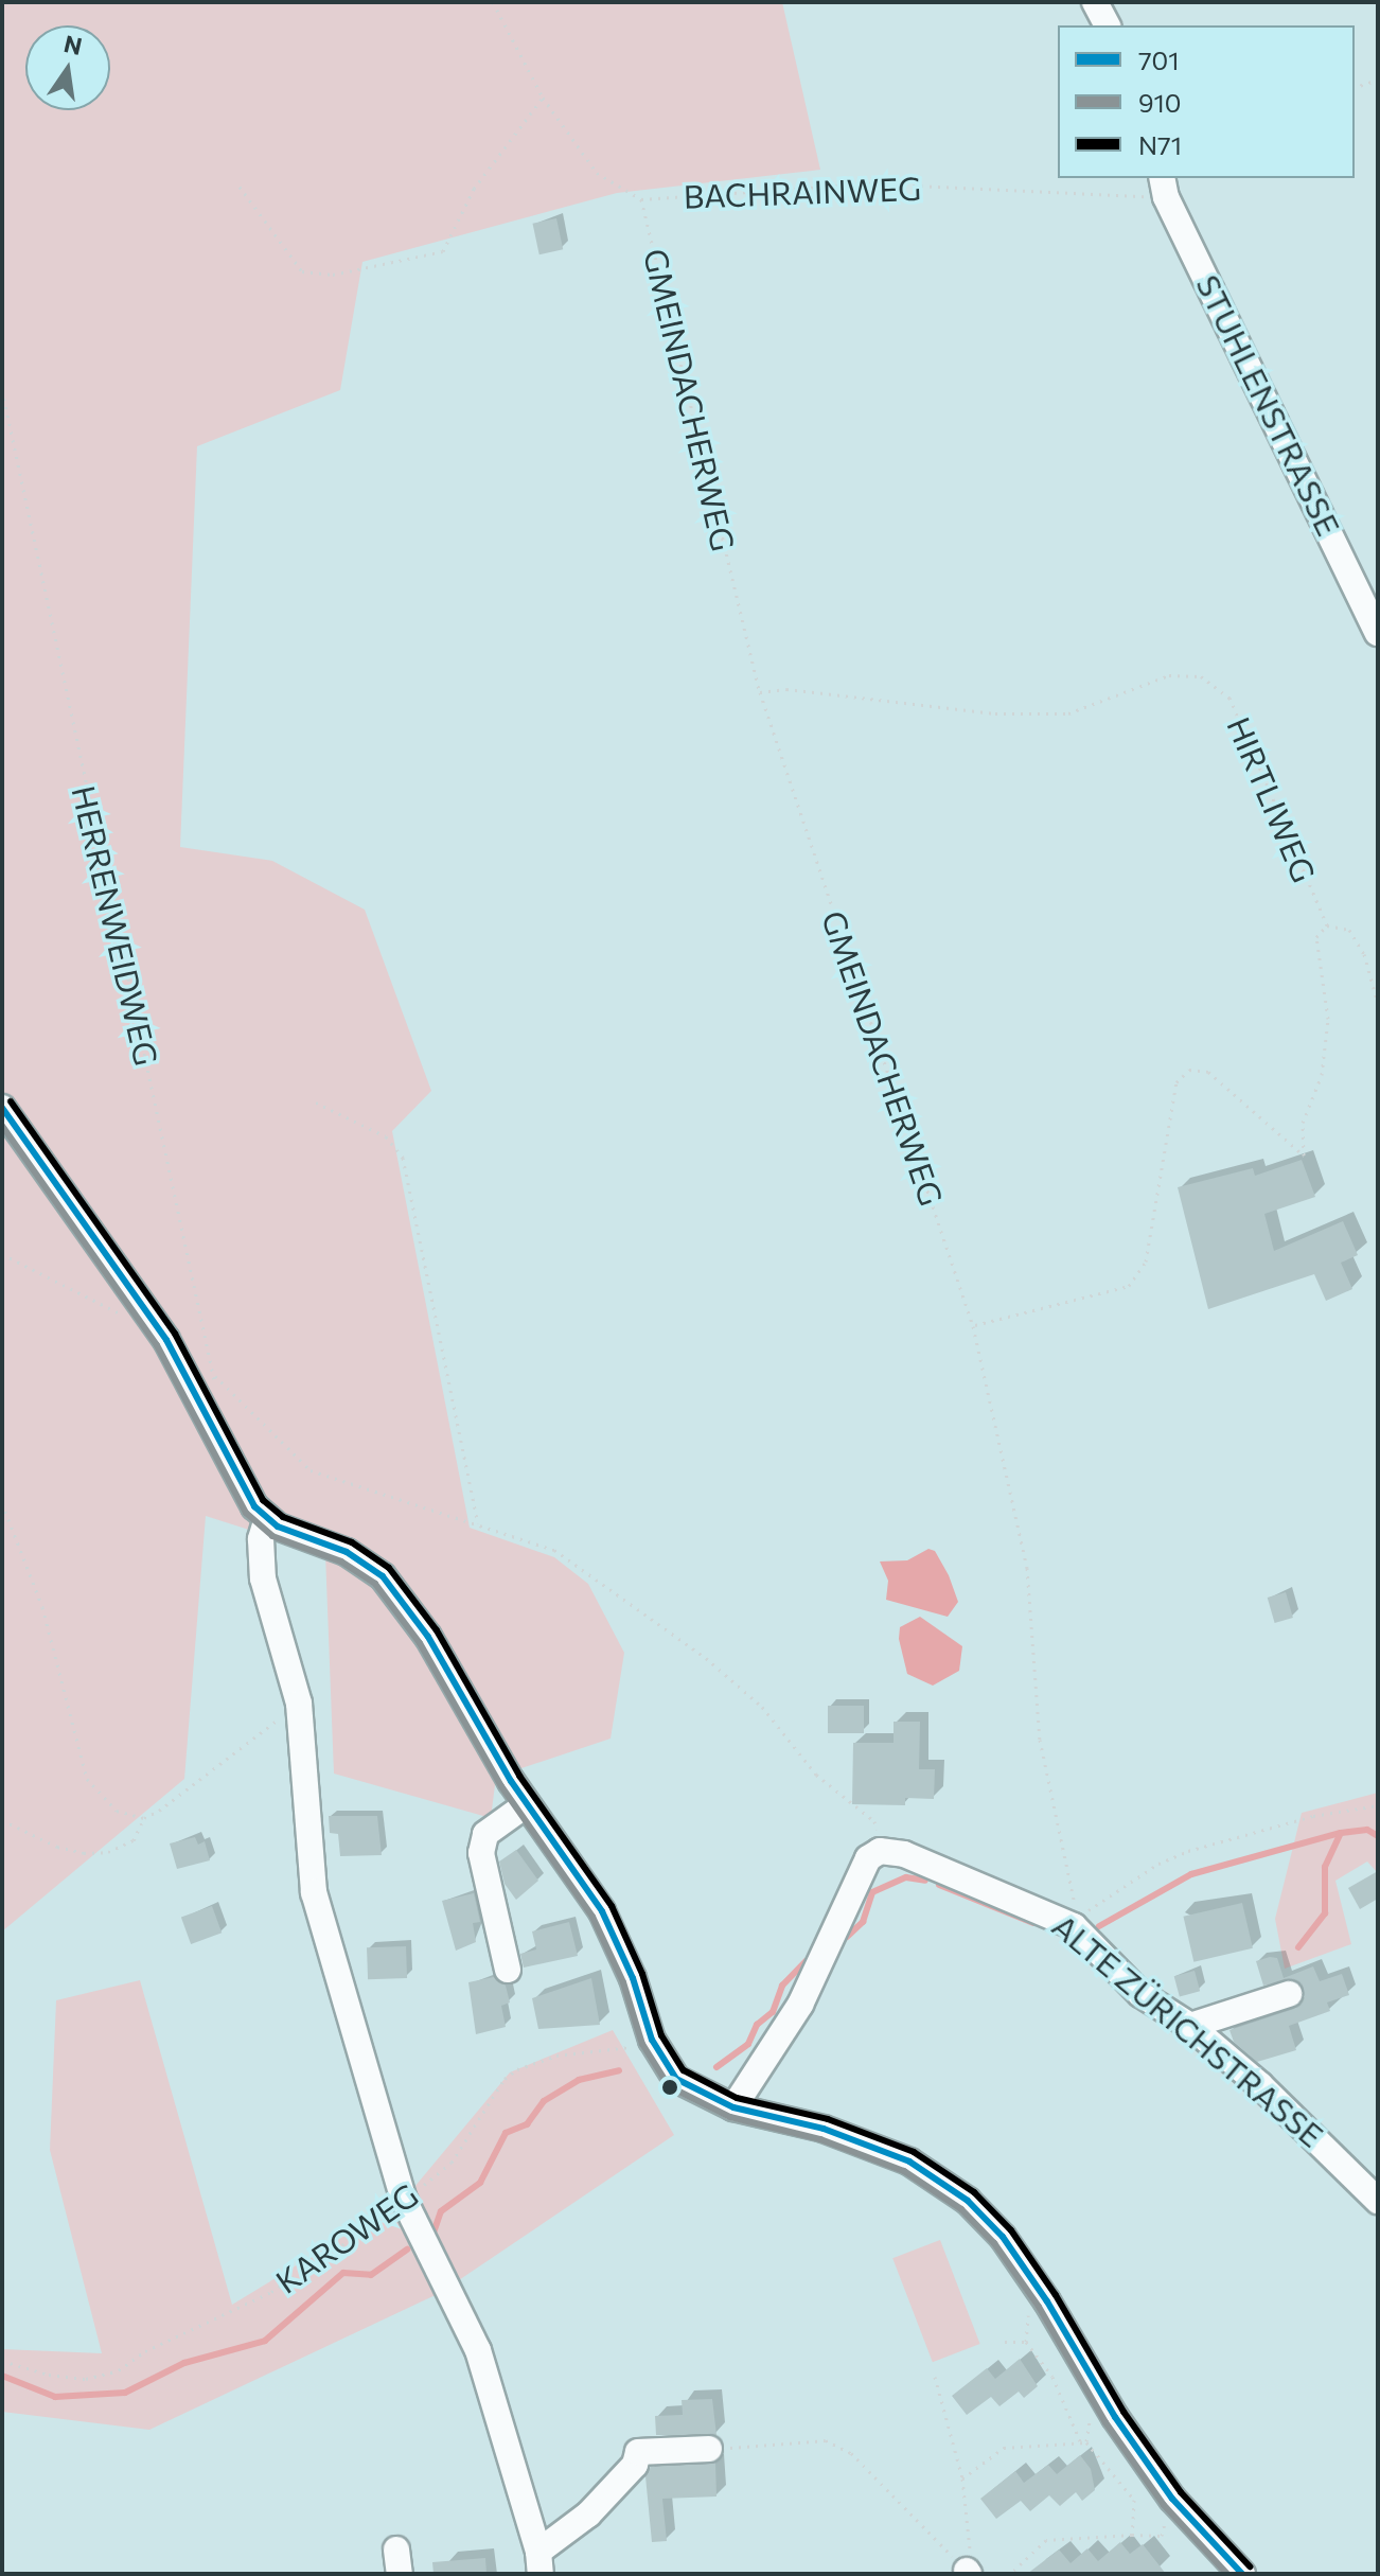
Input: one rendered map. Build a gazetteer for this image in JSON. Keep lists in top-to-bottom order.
{
  "streets": {
    "street": ["STUHLENSTRASSE", "ALTE ZÜRICHSTRASSE"],
    "path": [
      "BACHRAINWEG",
      "GMEINDACHERWEG",
      "HIRTLIWEG",
      "HERRENWEIDWEG",
      "KAROWEG"
    ]
  },
  "crossings": [
    ["BACHRAINWEG", "GMEINDACHERWEG"],
    ["BACHRAINWEG", "STUHLENSTRASSE"],
    ["GMEINDACHERWEG", "HIRTLIWEG"],
    ["GMEINDACHERWEG", "ALTE ZÜRICHSTRASSE"]
  ],
  "lines": ["transit line N71", "transit line 701", "transit line 910"],
  "legend": ["701", "910", "N71"],
  "north": "top"
}
